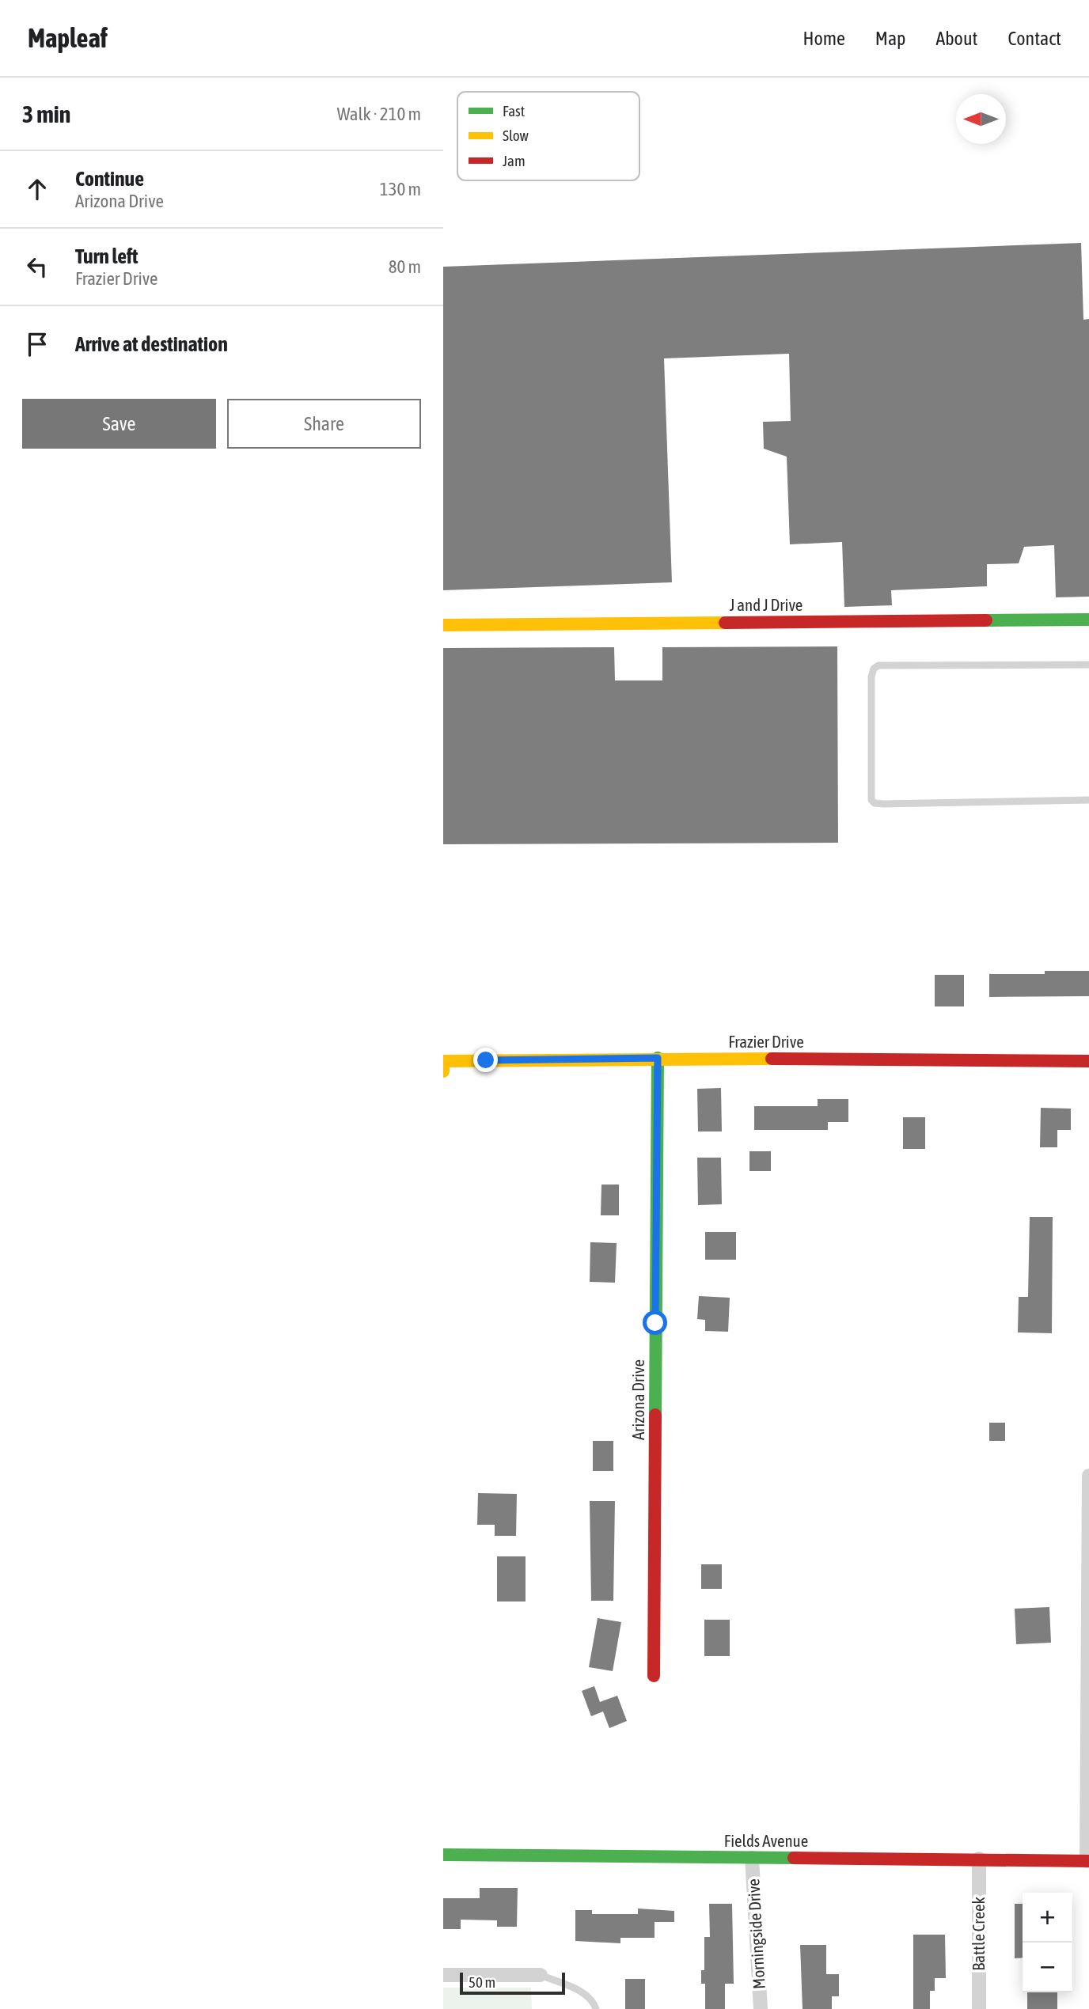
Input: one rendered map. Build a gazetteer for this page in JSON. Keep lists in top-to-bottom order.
{
  "streets": {
    "street": [
      "J and J Drive",
      "Frazier Drive",
      "Arizona Drive",
      "Fields Avenue",
      "Morningside Drive",
      "Battle Creek"
    ]
  },
  "crossings": [
    ["Frazier Drive", "Arizona Drive"],
    ["Fields Avenue", "Morningside Drive"],
    ["Fields Avenue", "Battle Creek"]
  ],
  "legend": ["Fast", "Slow", "Jam"],
  "scale_bar": "50 m",
  "north": "left",
  "page": {
    "header": "Mapleaf",
    "nav": [
      "Home",
      "Map",
      "About",
      "Contact"
    ],
    "heading": ["3 min", "Walk · 210 m"],
    "list": [
      ["Continue", "Arizona Drive", "130 m"],
      ["Turn left", "Frazier Drive", "80 m"],
      "Arrive at destination"
    ],
    "buttons": ["Save", "Share"],
    "map_buttons": ["+", "−"],
    "scale": "50 m"
  }
}
